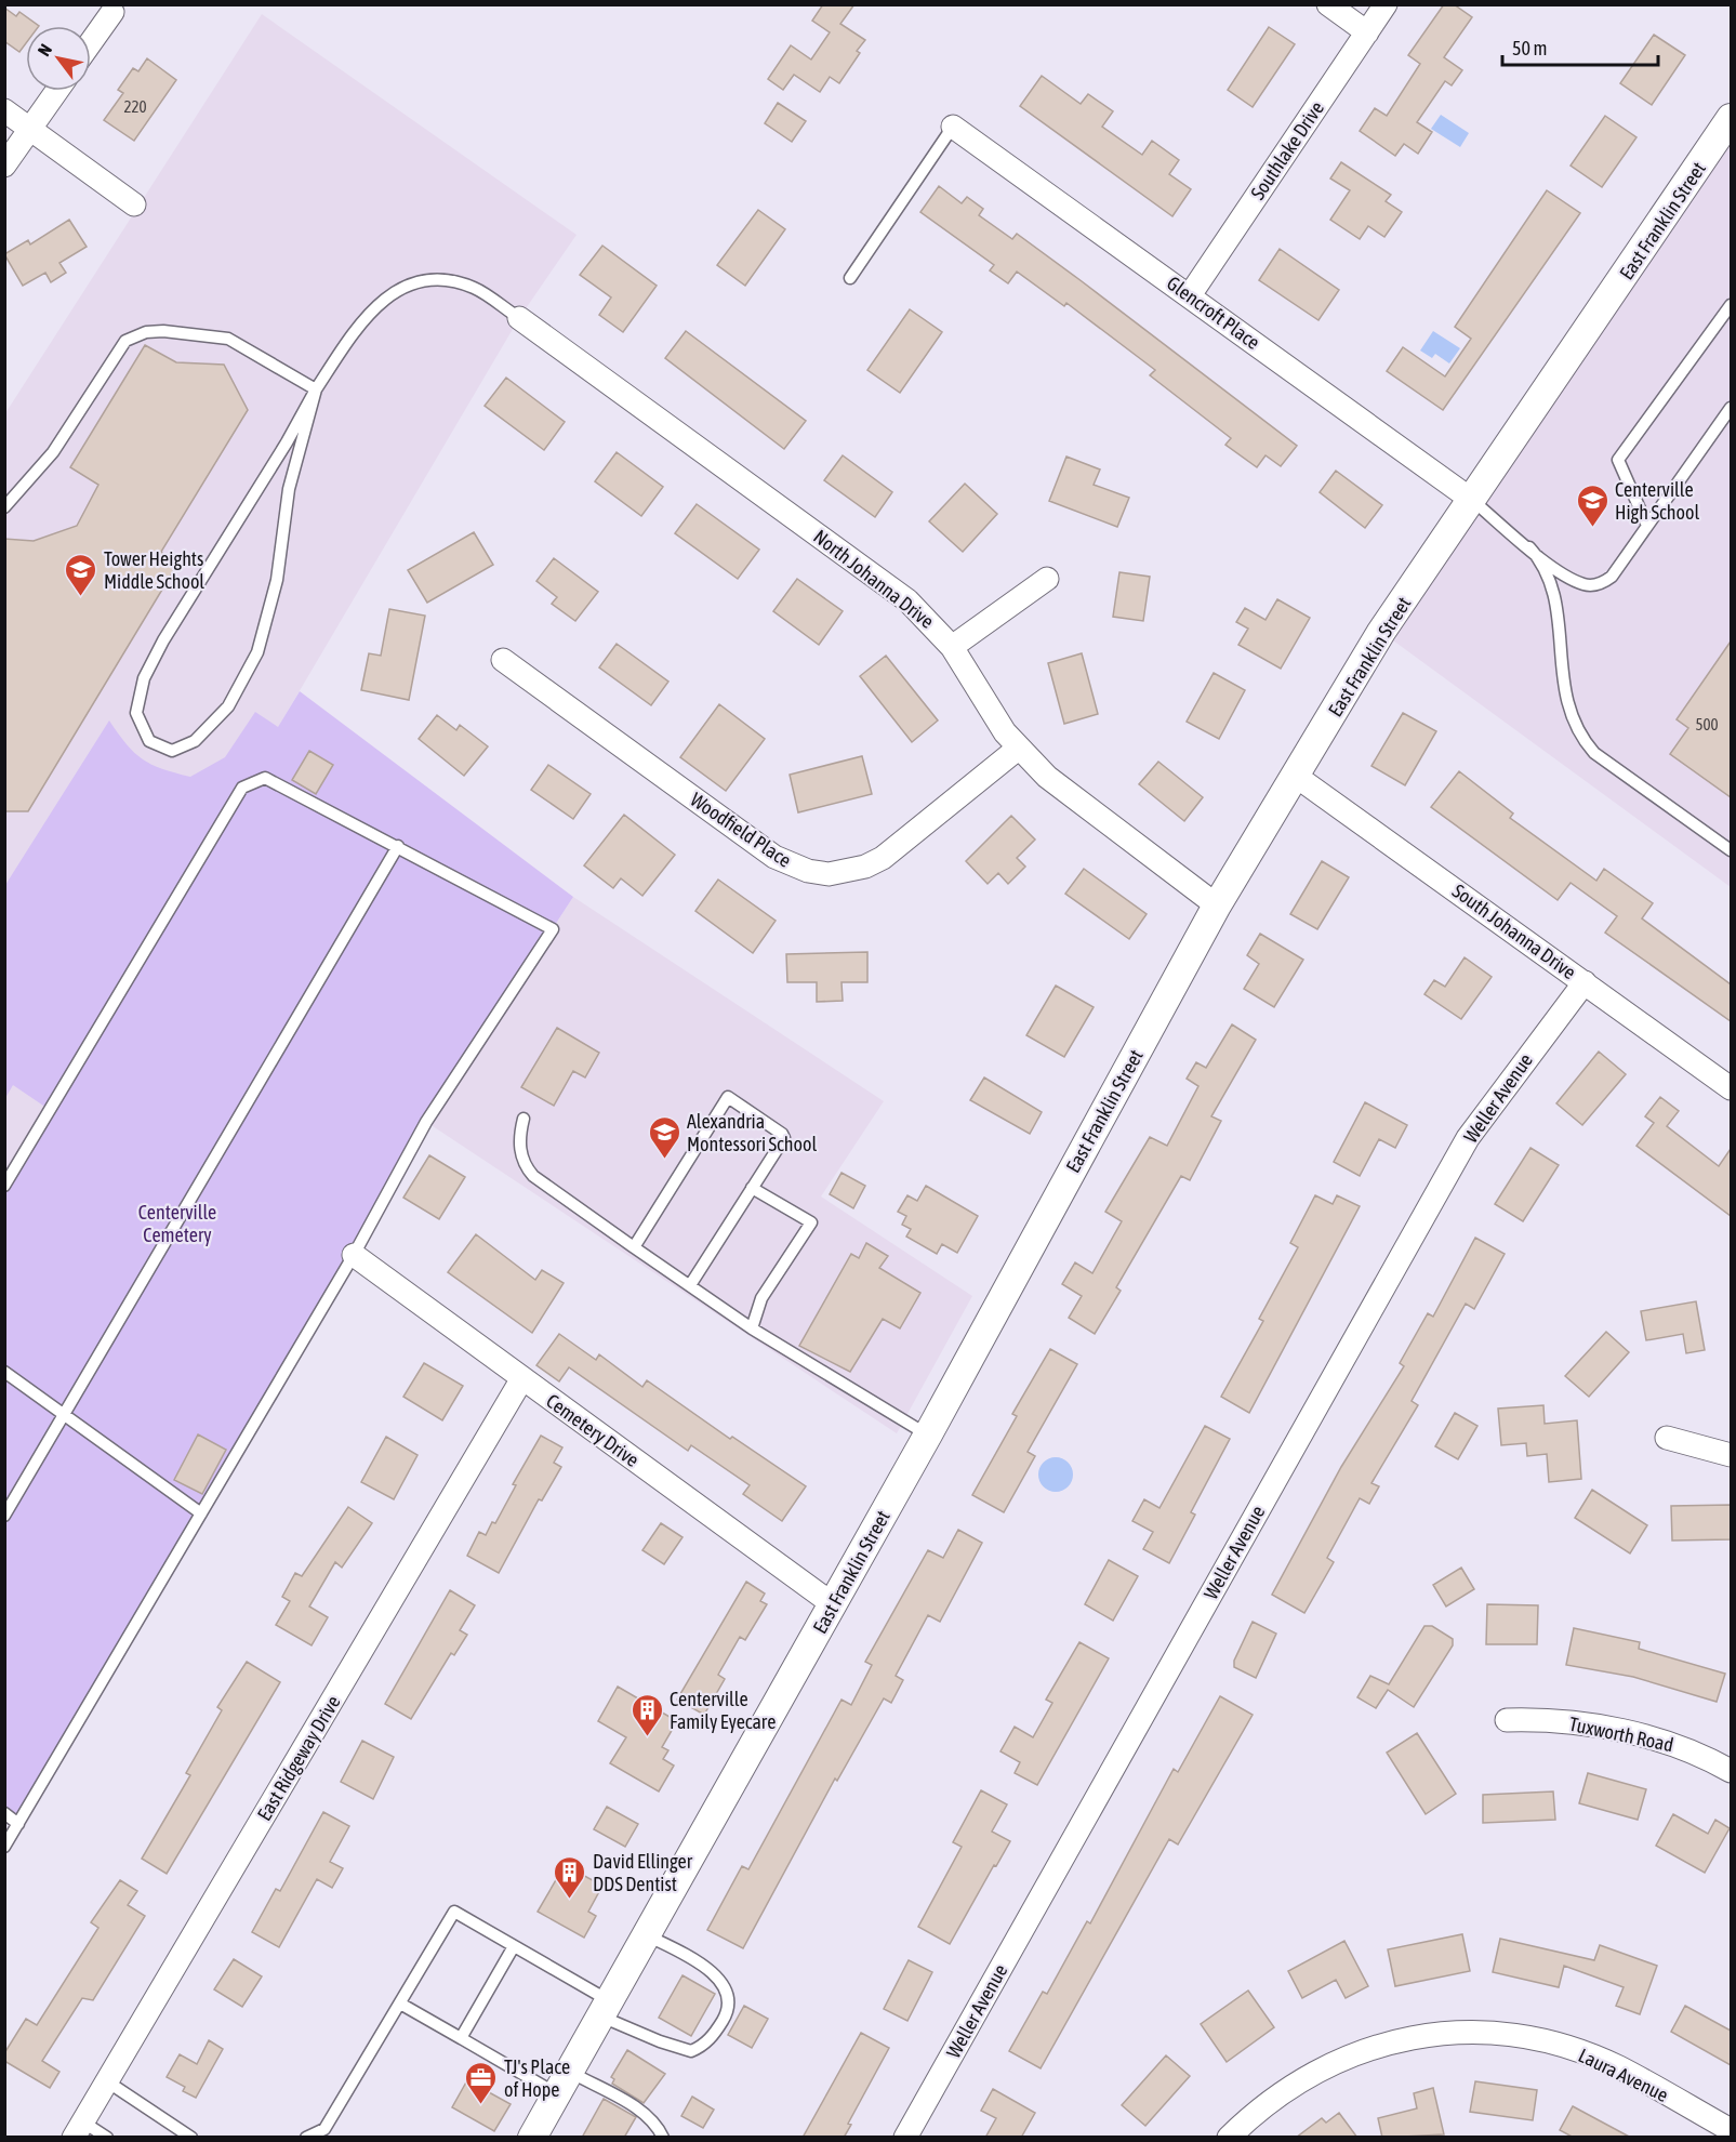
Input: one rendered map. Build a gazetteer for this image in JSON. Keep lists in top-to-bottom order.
{
  "streets": {
    "street": [
      "Southlake Drive",
      "East Franklin Street",
      "Glencroft Place",
      "North Johanna Drive",
      "Woodfield Place",
      "South Johanna Drive",
      "Weller Avenue",
      "Cemetery Drive",
      "Tuxworth Road",
      "East Ridgeway Drive",
      "Laura Avenue"
    ]
  },
  "crossings": [
    ["Southlake Drive", "Glencroft Place"],
    ["East Franklin Street", "Glencroft Place"],
    ["East Franklin Street", "North Johanna Drive"],
    ["East Franklin Street", "South Johanna Drive"],
    ["East Franklin Street", "Cemetery Drive"],
    ["North Johanna Drive", "Woodfield Place"],
    ["South Johanna Drive", "Weller Avenue"],
    ["Cemetery Drive", "East Ridgeway Drive"]
  ],
  "parks": ["Centerville Cemetery"],
  "places": {
    "school or university": ["Centerville High School", "Tower Heights Middle School", "Alexandria Montessori School"],
    "building": ["Centerville Family Eyecare", "David Ellinger DDS Dentist"],
    "office": ["TJ's Place of Hope"]
  },
  "house_numbers": ["220", "500"],
  "scale_bar": "50 m",
  "north": "top left"
}
